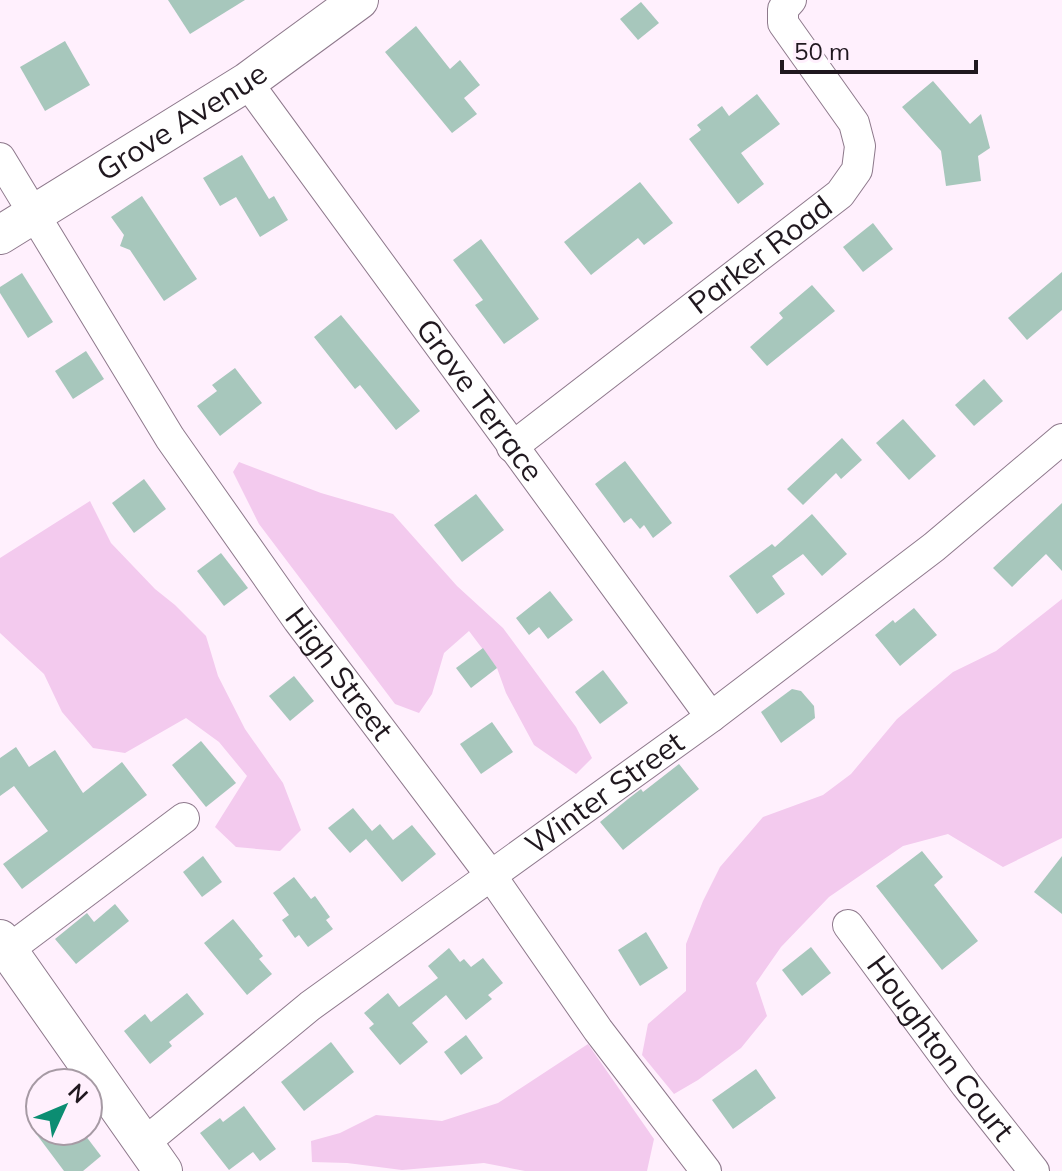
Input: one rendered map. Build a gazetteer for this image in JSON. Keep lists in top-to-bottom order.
{
  "streets": {
    "street": [
      "Grove Avenue",
      "Parker Road",
      "Grove Terrace",
      "High Street",
      "Winter Street",
      "Houghton Court"
    ]
  },
  "crossings": [
    ["Grove Avenue", "Grove Terrace"],
    ["Grove Avenue", "High Street"],
    ["Parker Road", "Grove Terrace"],
    ["Grove Terrace", "Winter Street"],
    ["High Street", "Winter Street"]
  ],
  "scale_bar": "50 m",
  "north": "top right"
}
